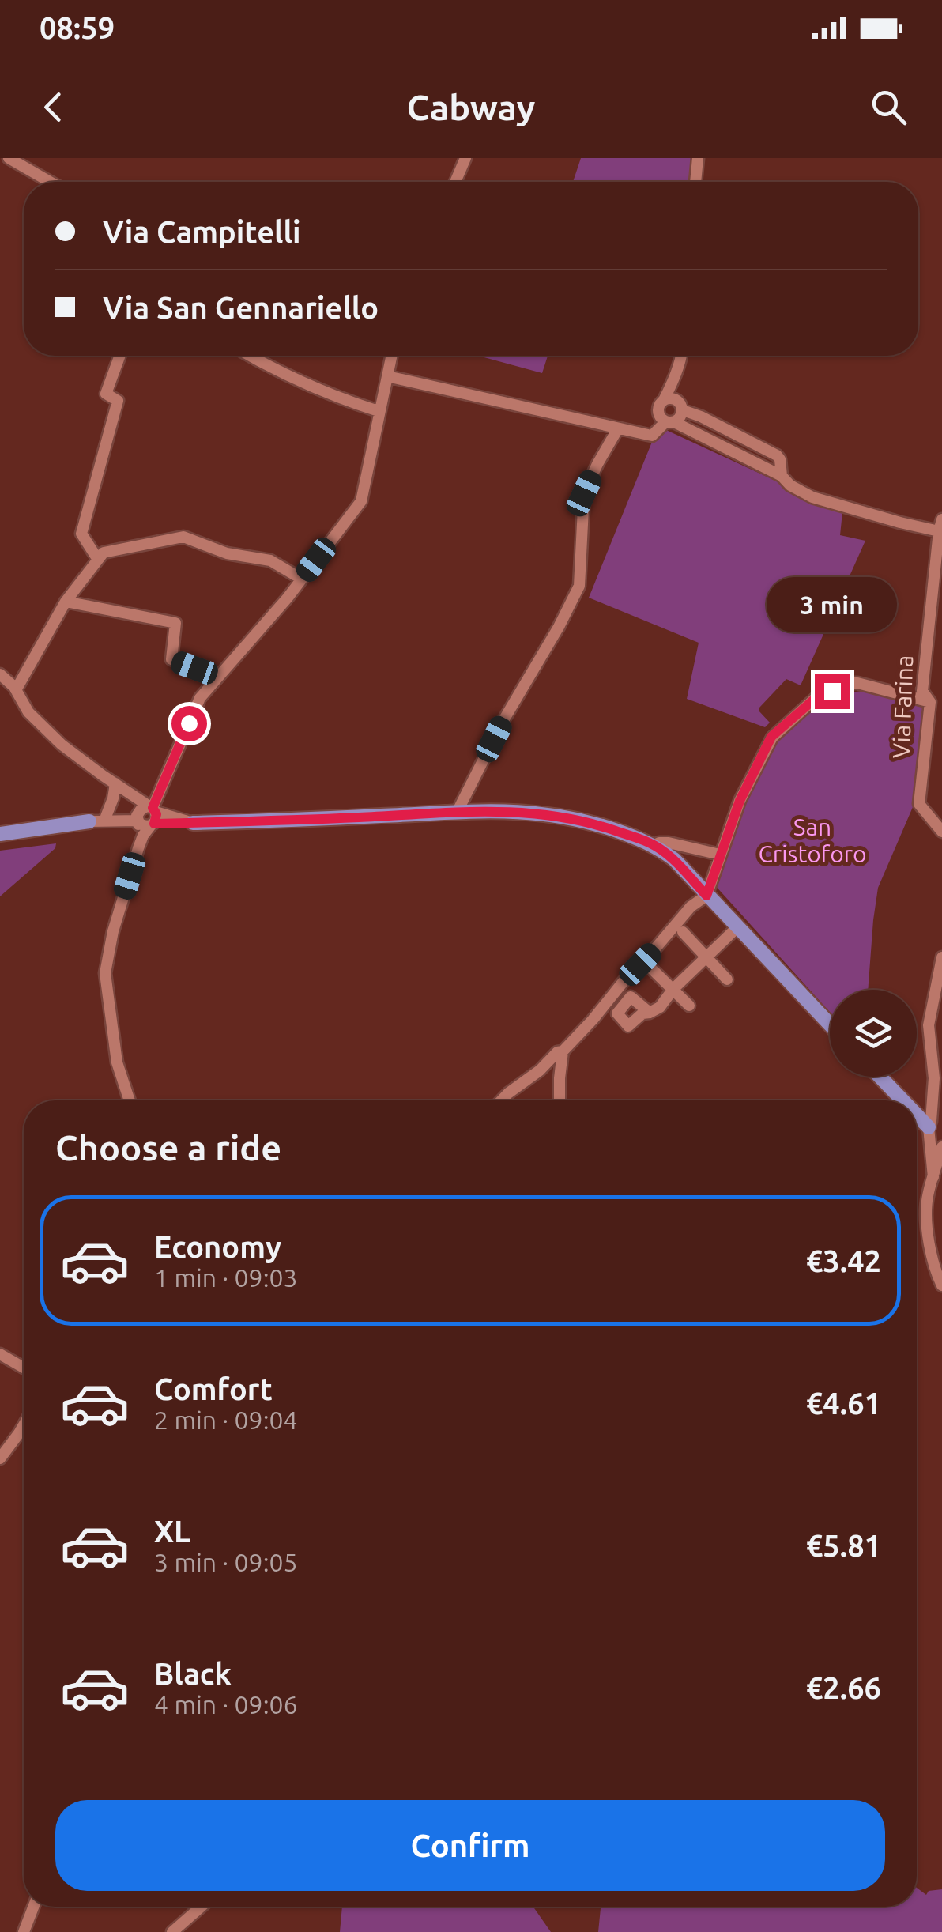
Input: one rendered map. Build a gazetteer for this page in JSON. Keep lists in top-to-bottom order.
{
  "streets": {
    "street": ["Via Farina"]
  },
  "parks": ["San Cristoforo"],
  "page": {
    "status": "08:59",
    "header": "Cabway",
    "banner": ["Via Campitelli", "Via San Gennariello"],
    "bubble": "3 min",
    "heading": "Choose a ride",
    "list": [
      {
        "name": "Economy",
        "note": "1 min · 09:03",
        "value": "€3.42"
      },
      {
        "name": "Comfort",
        "note": "2 min · 09:04",
        "value": "€4.61"
      },
      {
        "name": "XL",
        "note": "3 min · 09:05",
        "value": "€5.81"
      },
      {
        "name": "Black",
        "note": "4 min · 09:06",
        "value": "€2.66"
      }
    ],
    "buttons": "Confirm"
  }
}
